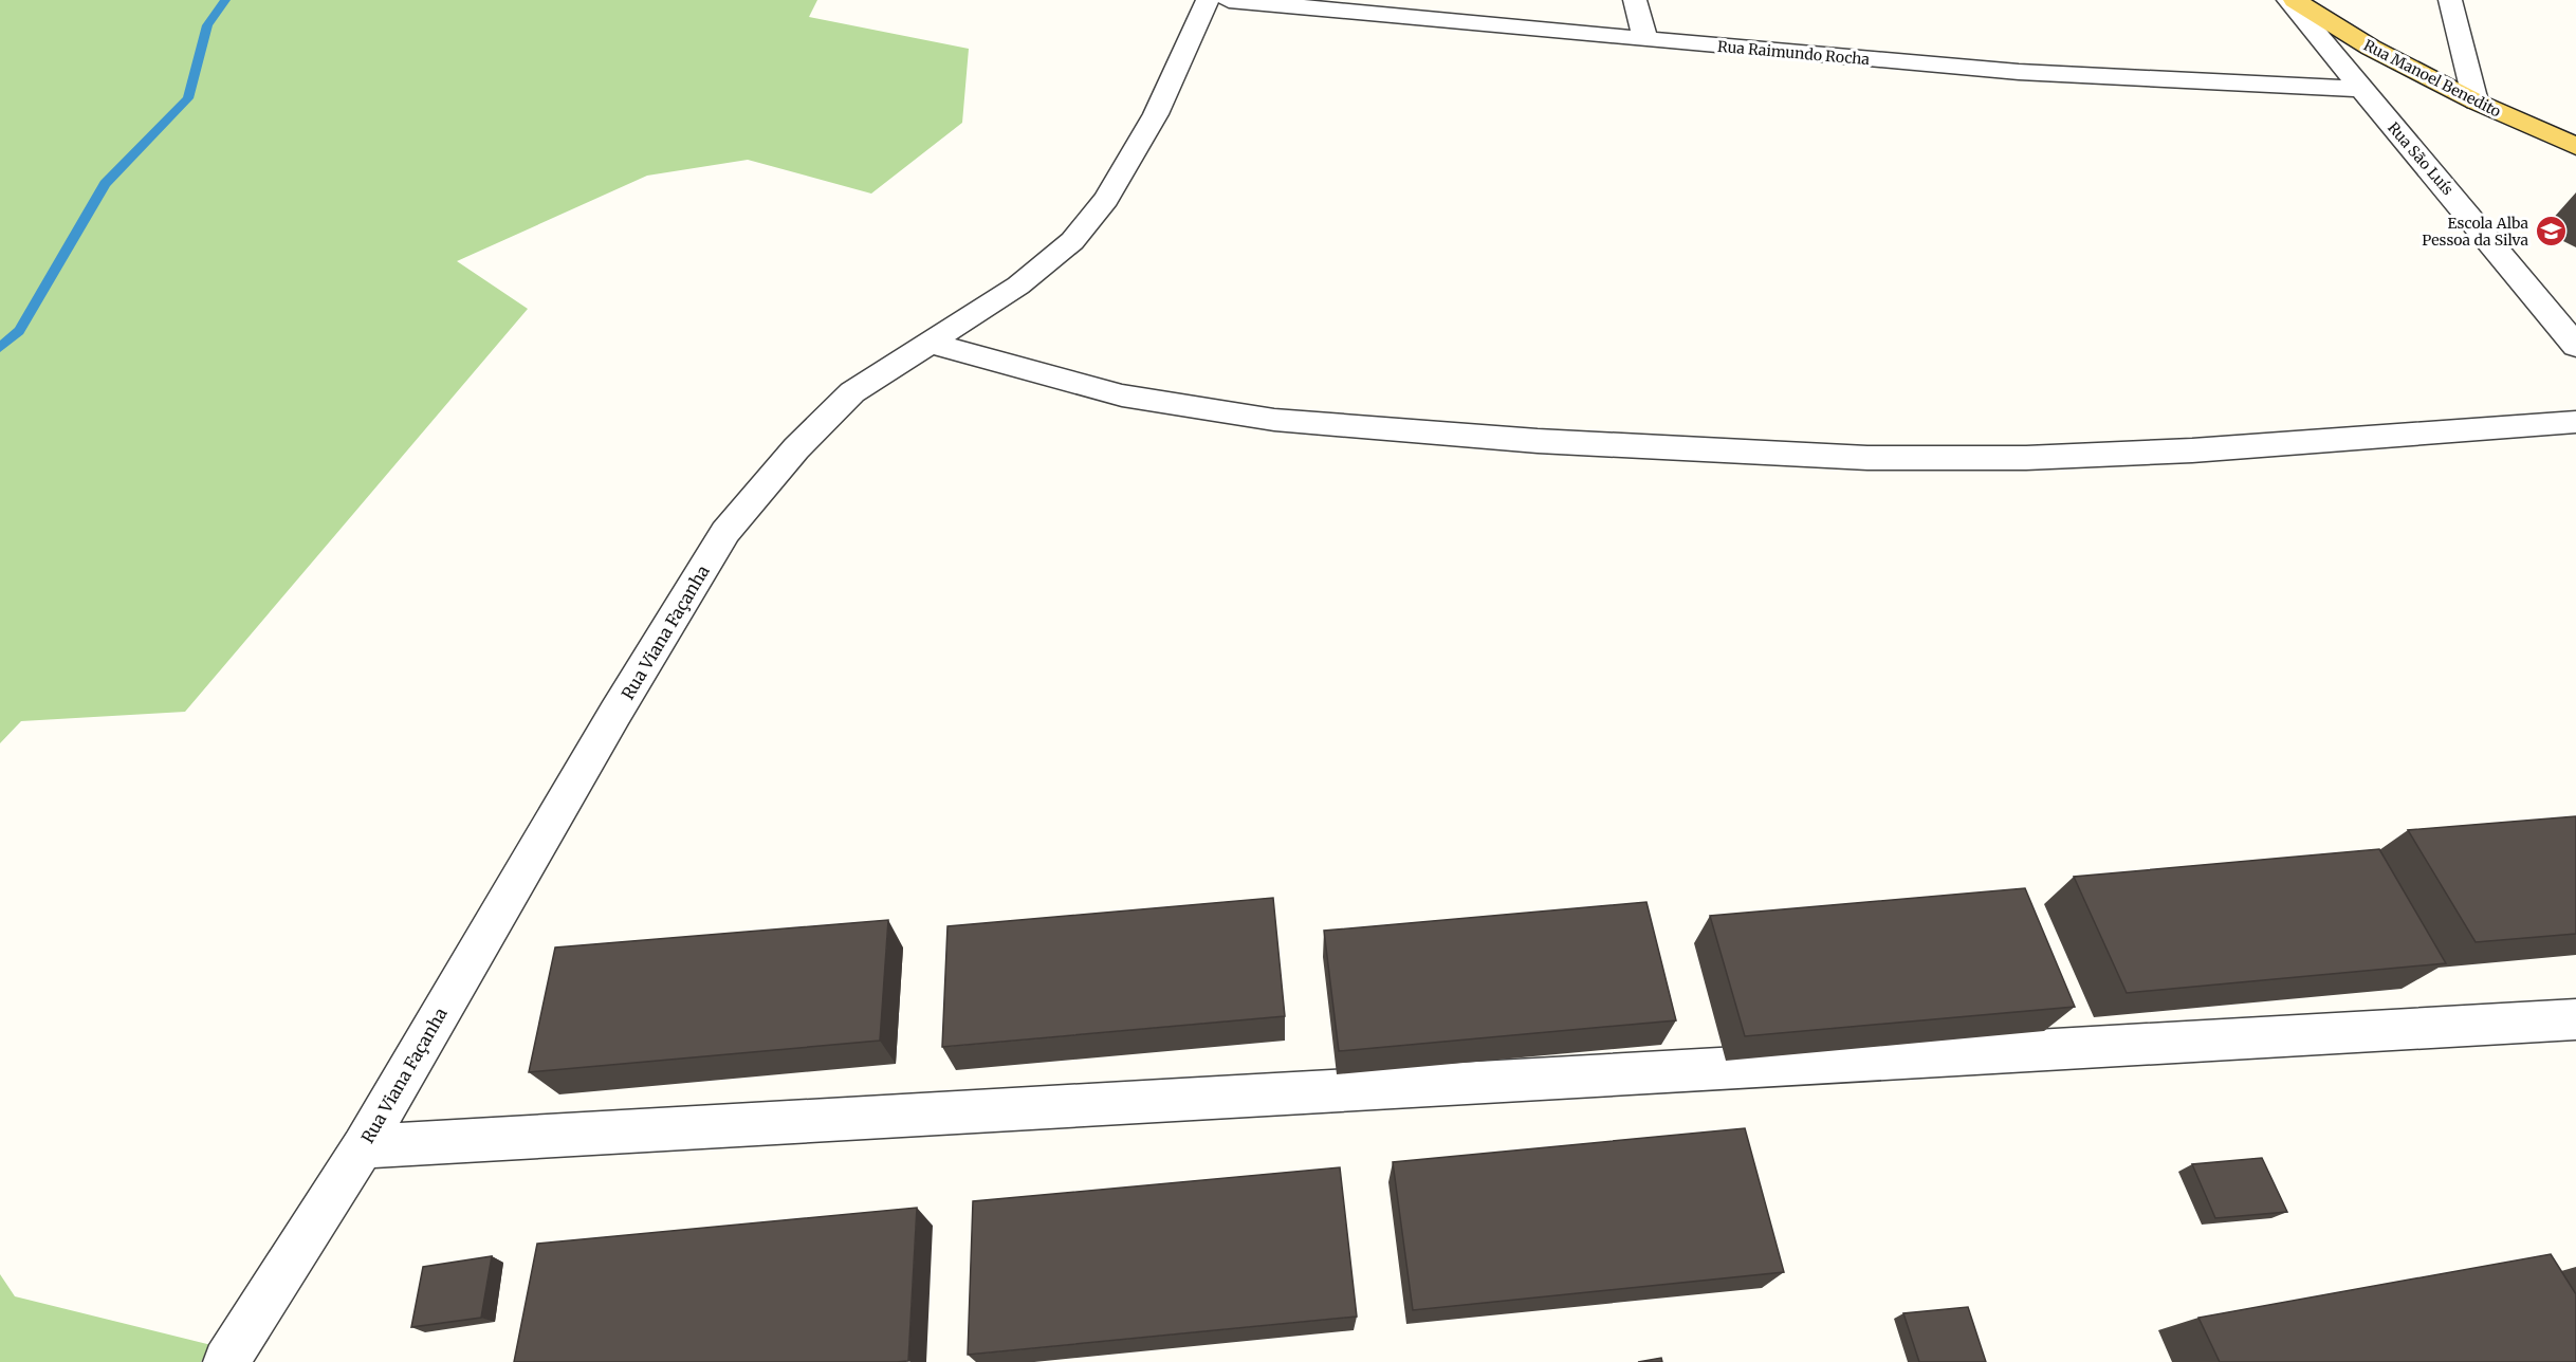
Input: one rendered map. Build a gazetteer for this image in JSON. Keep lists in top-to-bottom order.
{
  "streets": {
    "main road": ["Rua Manoel Benedito"],
    "street": ["Rua Raimundo Rocha", "Rua São Luís", "Rua Viana Façanha"]
  },
  "crossings": [
    ["Rua Raimundo Rocha", "Rua São Luís"]
  ],
  "places": {
    "school or university": ["Escola Alba Pessoa da Silva"]
  }
}
